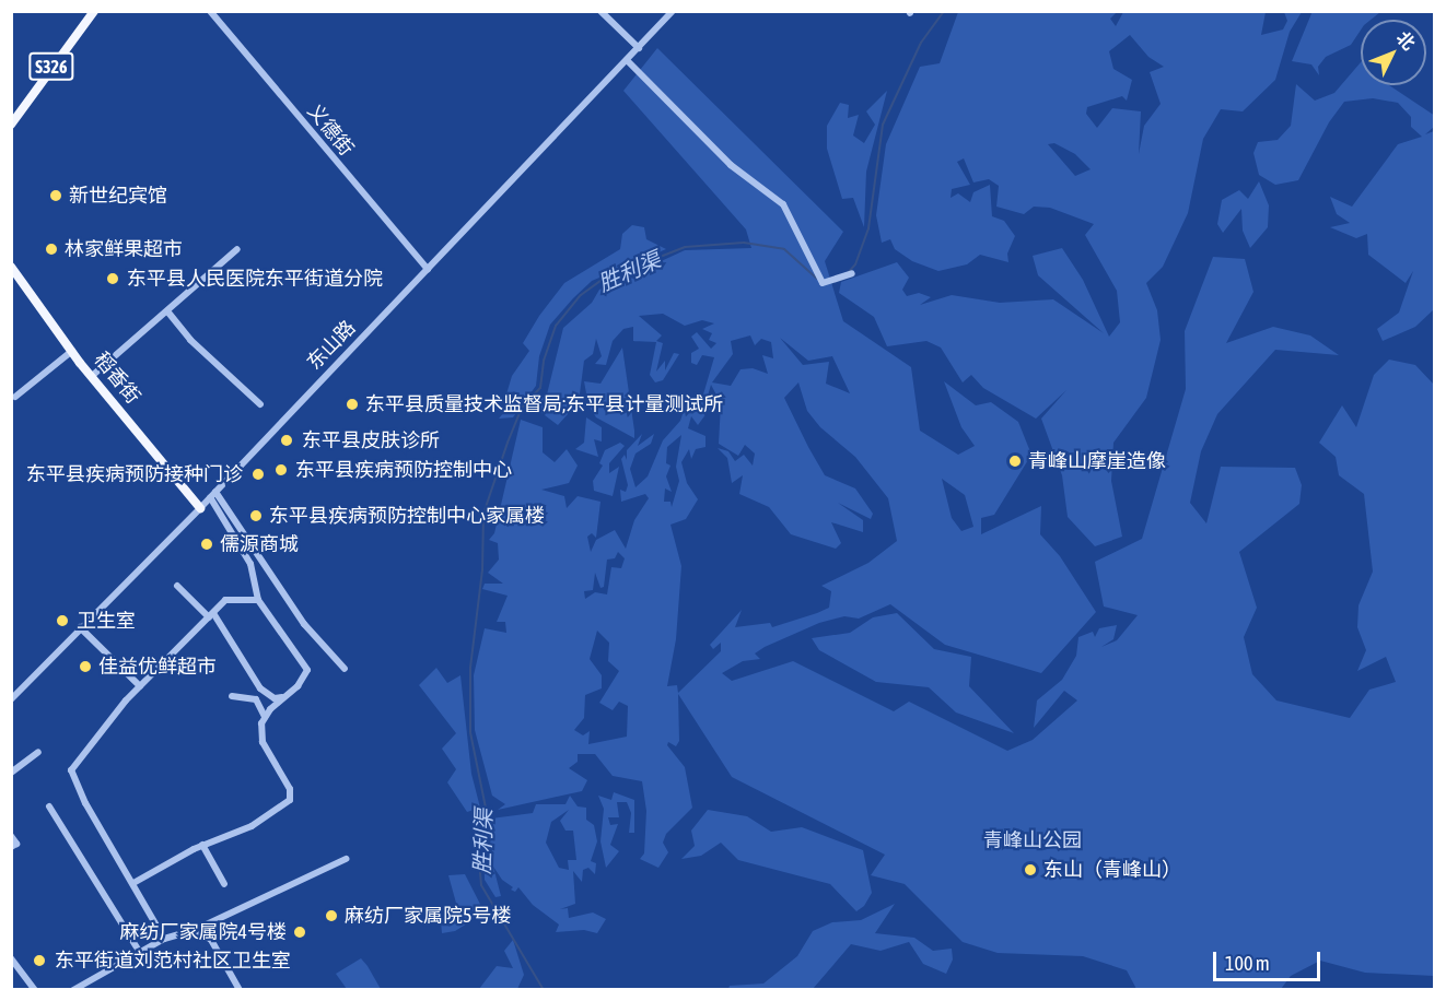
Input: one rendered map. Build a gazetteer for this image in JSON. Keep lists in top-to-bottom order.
{
  "streets": {
    "main road": ["S326", "稻香街"],
    "street": ["义德街", "东山路"]
  },
  "crossings": [
    ["义德街", "东山路"],
    ["东山路", "稻香街"]
  ],
  "water": ["胜利渠"],
  "parks": ["青峰山公园"],
  "places": [
    "新世纪宾馆",
    "林家鲜果超市",
    "东平县人民医院东平街道分院",
    "东平县质量技术监督局;东平县计量测试所",
    "东平县皮肤诊所",
    "青峰山摩崖造像",
    "东平县疾病预防控制中心",
    "东平县疾病预防接种门诊",
    "东平县疾病预防控制中心家属楼",
    "儒源商城",
    "卫生室",
    "佳益优鲜超市",
    "东山（青峰山）",
    "麻纺厂家属院5号楼",
    "麻纺厂家属院4号楼",
    "东平街道刘范村社区卫生室"
  ],
  "scale_bar": "100 m",
  "north": "top right"
}
